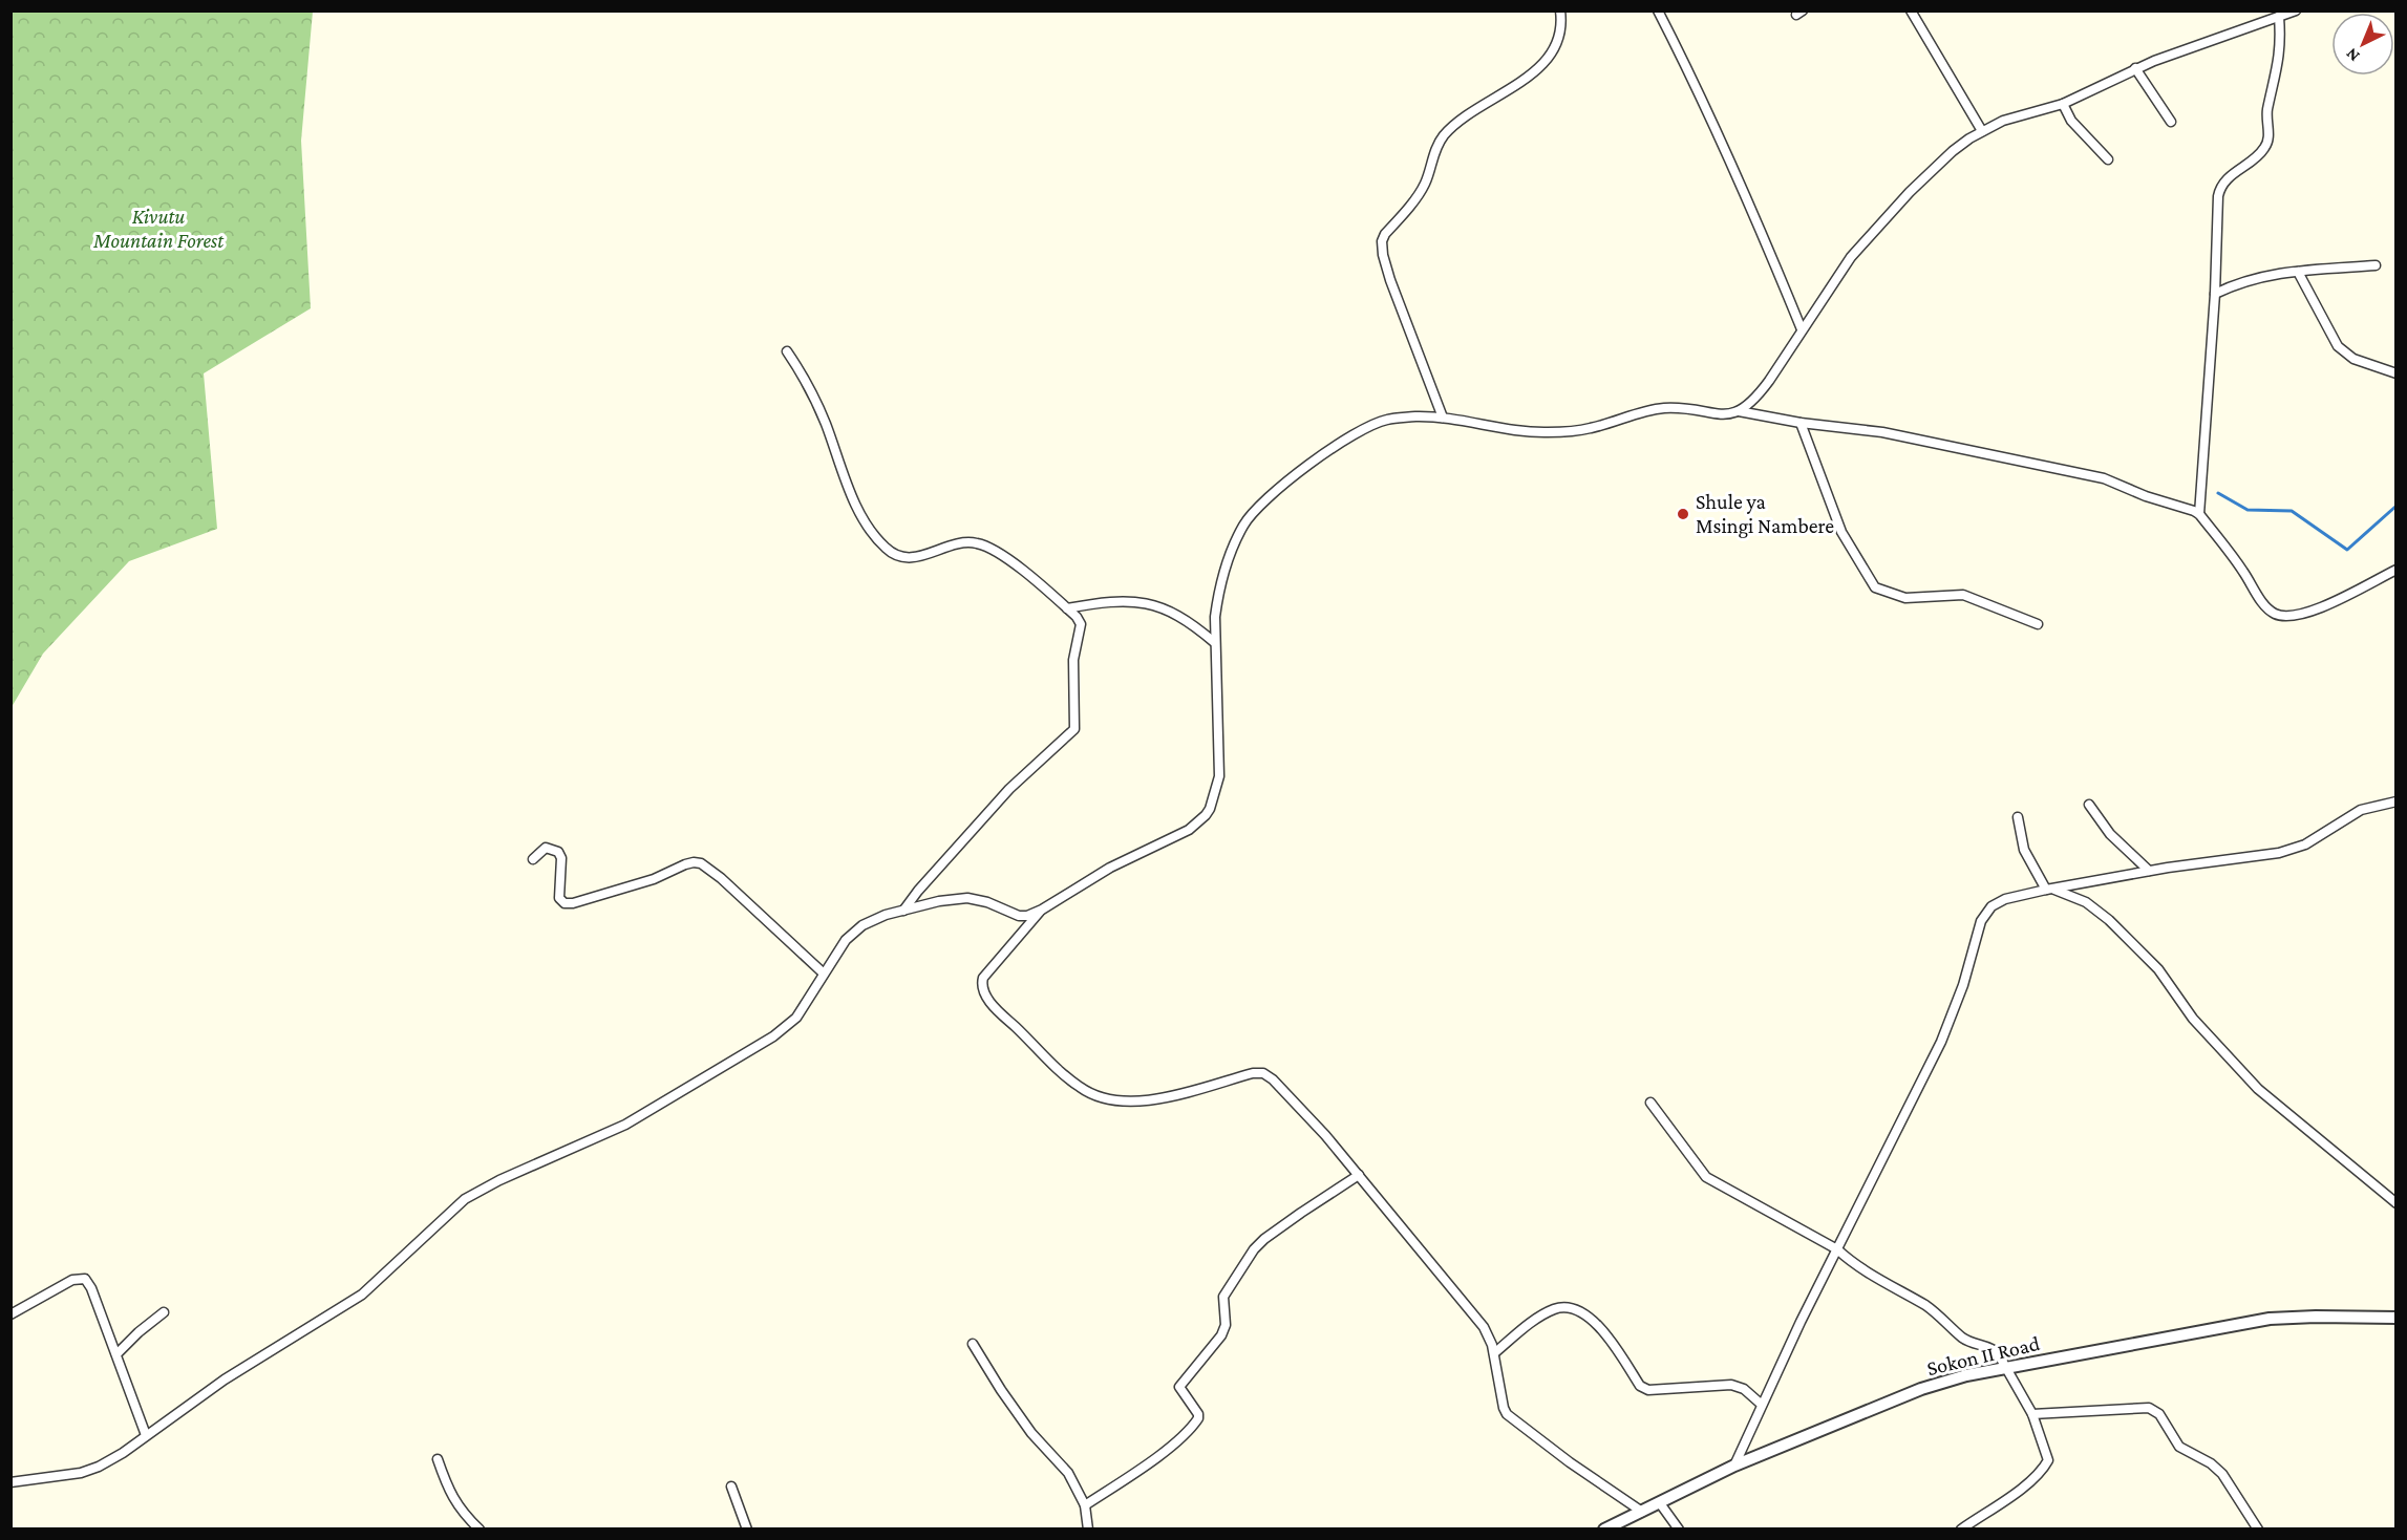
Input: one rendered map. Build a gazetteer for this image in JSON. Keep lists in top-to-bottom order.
{
  "streets": {
    "street": ["Sokon II Road"]
  },
  "parks": ["Kivutu Mountain Forest"],
  "places": ["Shule ya Msingi Nambere"],
  "north": "bottom left"
}
